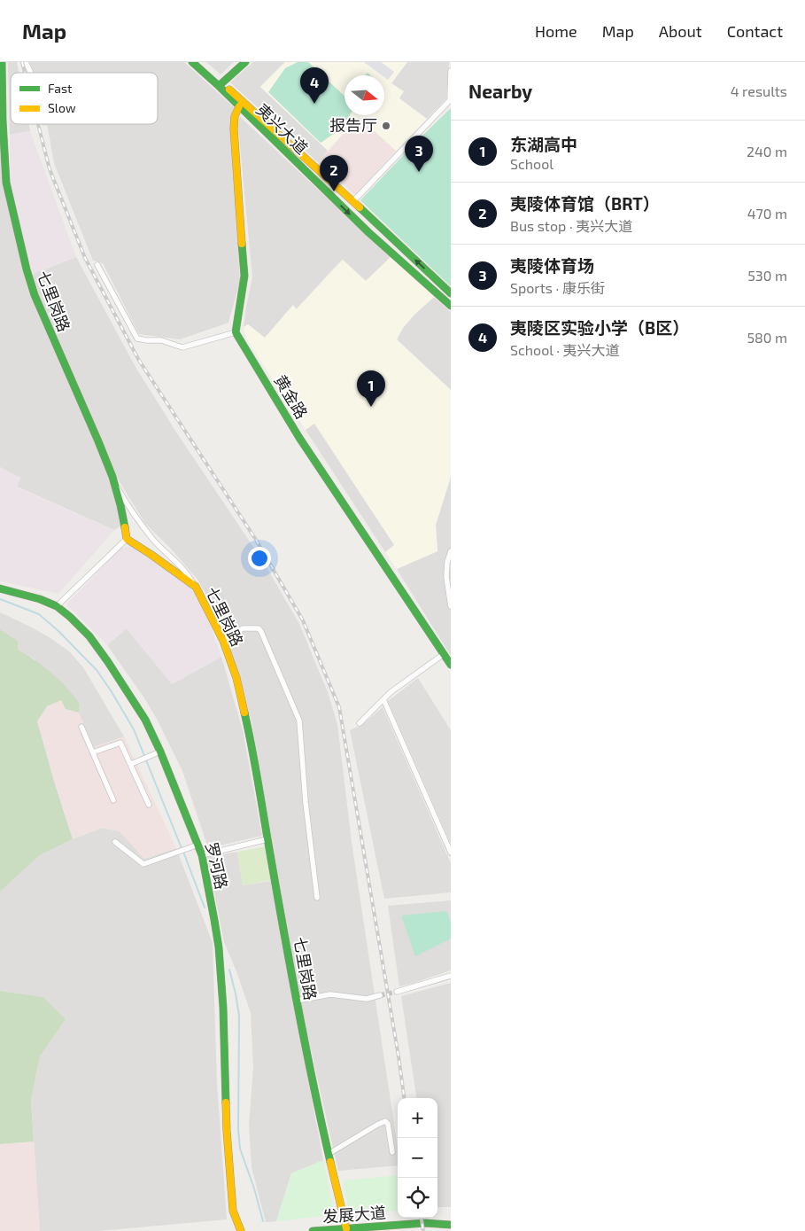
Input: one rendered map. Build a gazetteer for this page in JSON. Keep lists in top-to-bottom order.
{
  "streets": {
    "main road": [
      "夷兴大道",
      "七里岗路",
      "黄金路",
      "罗河路",
      "发展大道"
    ]
  },
  "crossings": [
    ["七里岗路", "发展大道"]
  ],
  "places": ["报告厅"],
  "legend": ["Fast", "Slow"],
  "north": "right",
  "page": {
    "header": "Map",
    "nav": [
      "Home",
      "Map",
      "About",
      "Contact"
    ],
    "heading": ["Nearby", "4 results"],
    "pins": [
      "4",
      "3",
      "2",
      "1"
    ],
    "list": [
      {
        "mark": "1",
        "name": "东湖高中",
        "note": "School",
        "value": "240 m"
      },
      {
        "mark": "2",
        "name": "夷陵体育馆（BRT）",
        "note": "Bus stop · 夷兴大道",
        "value": "470 m"
      },
      {
        "mark": "3",
        "name": "夷陵体育场",
        "note": "Sports · 康乐街",
        "value": "530 m"
      },
      {
        "mark": "4",
        "name": "夷陵区实验小学（B区）",
        "note": "School · 夷兴大道",
        "value": "580 m"
      }
    ],
    "map_buttons": ["+", "−"]
  }
}
